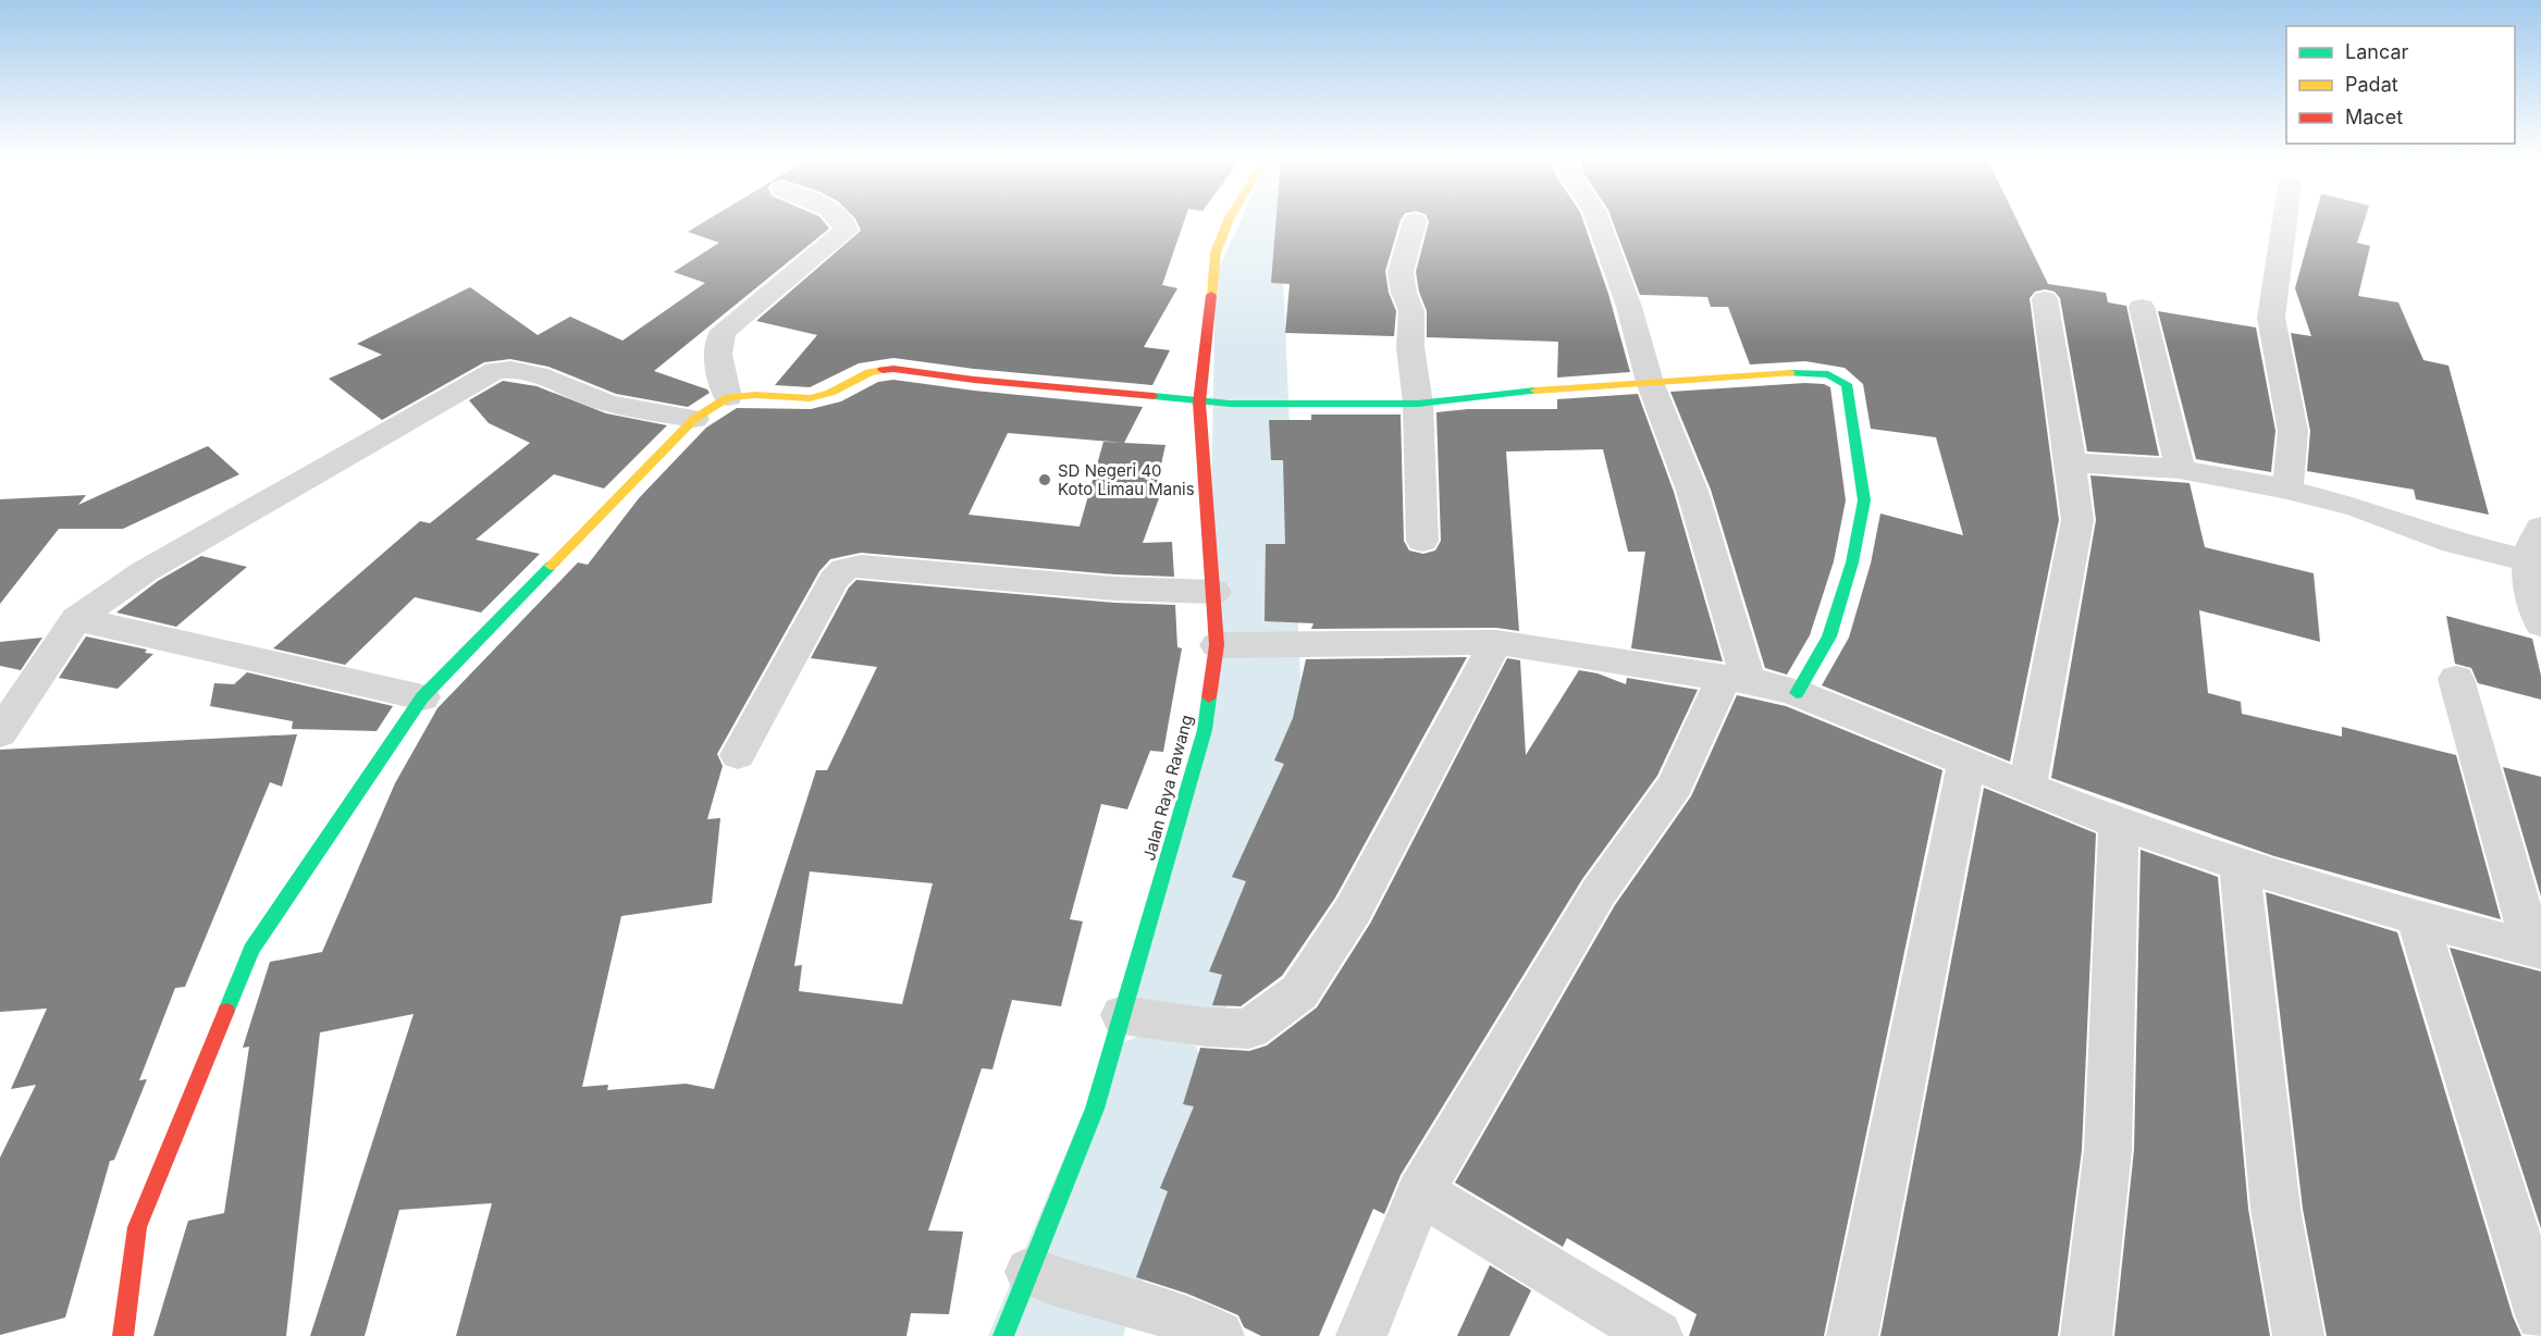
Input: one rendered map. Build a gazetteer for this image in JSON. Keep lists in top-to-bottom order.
{
  "streets": {
    "street": ["Jalan Raya Rawang"]
  },
  "places": ["SD Negeri 40 Koto Limau Manis"],
  "legend": ["Lancar", "Padat", "Macet"]
}
